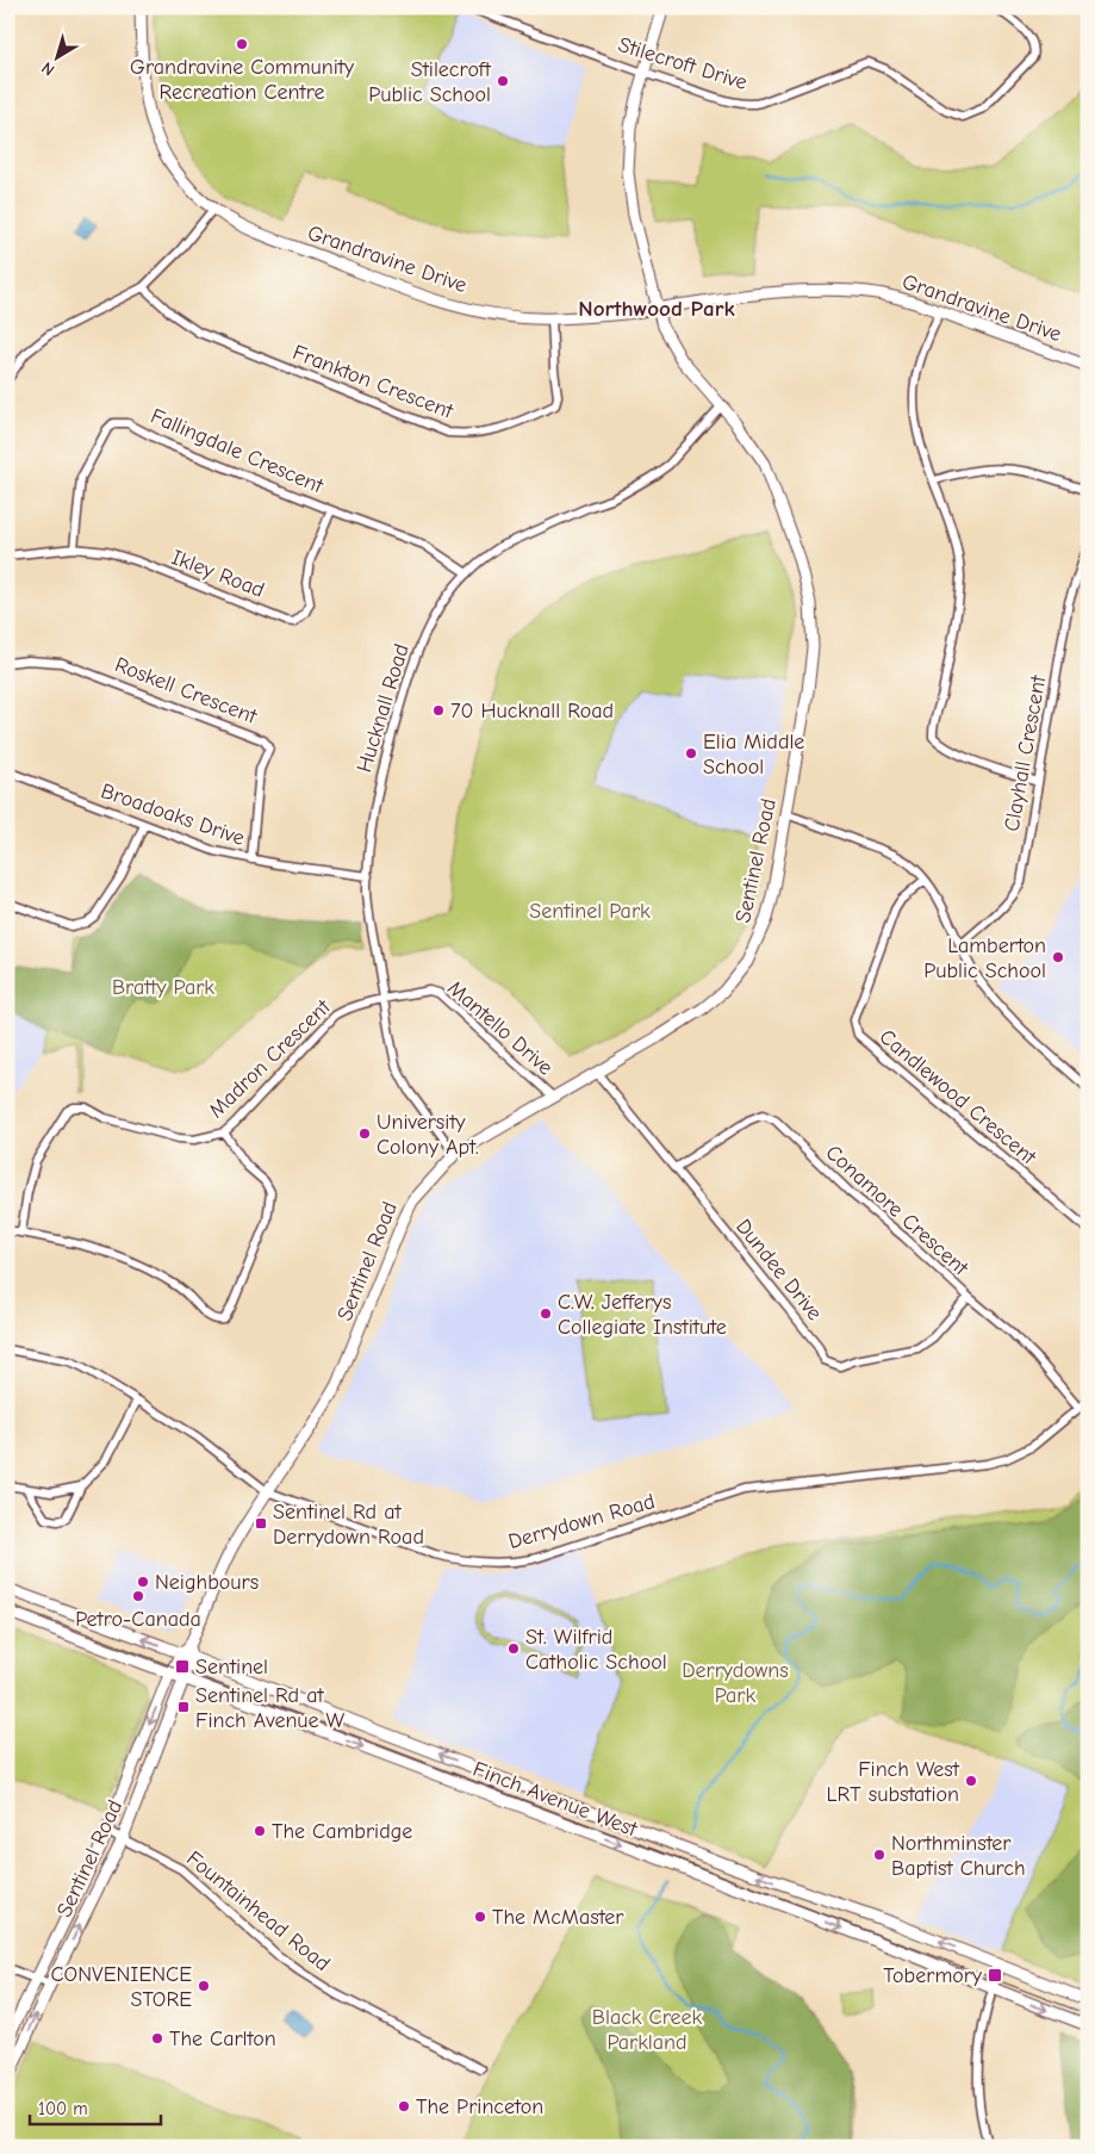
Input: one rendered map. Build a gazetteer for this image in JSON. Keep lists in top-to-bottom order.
{
  "streets": {
    "street": [
      "Stilecroft Drive",
      "Grandravine Drive",
      "Frankton Crescent",
      "Fallingdale Crescent",
      "Ikley Road",
      "Roskell Crescent",
      "Hucknall Road",
      "Clayhall Crescent",
      "Broadoaks Drive",
      "Sentinel Road",
      "Mantello Drive",
      "Madron Crescent",
      "Candlewood Crescent",
      "Conamore Crescent",
      "Dundee Drive",
      "Derrydown Road",
      "Finch Avenue West",
      "Fountainhead Road"
    ]
  },
  "crossings": [
    ["Stilecroft Drive", "Sentinel Road"],
    ["Grandravine Drive", "Frankton Crescent"],
    ["Grandravine Drive", "Sentinel Road"],
    ["Fallingdale Crescent", "Ikley Road"],
    ["Fallingdale Crescent", "Hucknall Road"],
    ["Roskell Crescent", "Broadoaks Drive"],
    ["Hucknall Road", "Broadoaks Drive"],
    ["Hucknall Road", "Sentinel Road"],
    ["Hucknall Road", "Mantello Drive"],
    ["Hucknall Road", "Madron Crescent"],
    ["Sentinel Road", "Mantello Drive"],
    ["Sentinel Road", "Dundee Drive"],
    ["Sentinel Road", "Derrydown Road"],
    ["Sentinel Road", "Finch Avenue West"],
    ["Sentinel Road", "Fountainhead Road"],
    ["Mantello Drive", "Madron Crescent"],
    ["Conamore Crescent", "Dundee Drive"],
    ["Conamore Crescent", "Derrydown Road"]
  ],
  "districts": ["Northwood Park"],
  "parks": [
    "Sentinel Park",
    "Bratty Park",
    "Derrydowns Park",
    "Black Creek Parkland"
  ],
  "places": {
    "other": [
      "Grandravine Community Recreation Centre",
      "Stilecroft Public School",
      "70 Hucknall Road",
      "Elia Middle School",
      "Lamberton Public School",
      "University Colony Apt.",
      "C.W. Jefferys Collegiate Institute",
      "Neighbours",
      "Petro-Canada",
      "St. Wilfrid Catholic School",
      "Finch West LRT substation",
      "The Cambridge",
      "Northminster Baptist Church",
      "The McMaster",
      "CONVENIENCE STORE",
      "The Carlton",
      "The Princeton"
    ],
    "transit": [
      "Sentinel Rd at Derrydown Road",
      "Sentinel",
      "Sentinel Rd at Finch Avenue W",
      "Tobermory"
    ]
  },
  "scale_bar": "100 m",
  "north": "bottom left"
}
